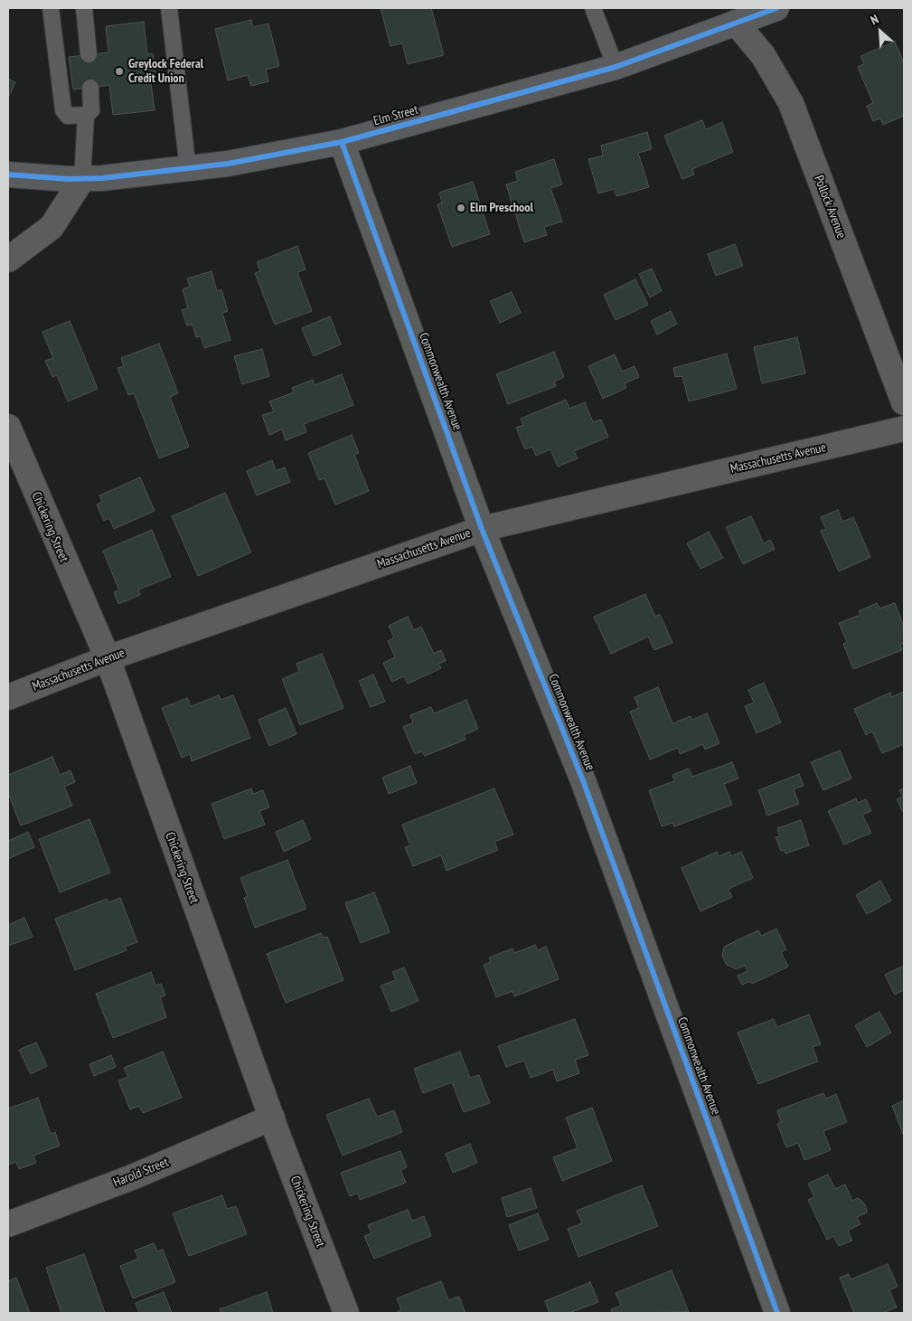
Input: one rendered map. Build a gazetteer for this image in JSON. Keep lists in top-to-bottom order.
{
  "streets": {
    "street": [
      "Elm Street",
      "Pollock Avenue",
      "Commonwealth Avenue",
      "Massachusetts Avenue",
      "Chickering Street",
      "Harold Street"
    ]
  },
  "crossings": [
    ["Elm Street", "Pollock Avenue"],
    ["Elm Street", "Commonwealth Avenue"],
    ["Commonwealth Avenue", "Massachusetts Avenue"],
    ["Massachusetts Avenue", "Chickering Street"],
    ["Chickering Street", "Harold Street"]
  ],
  "places": ["Greylock Federal Credit Union", "Elm Preschool"],
  "north": "top left"
}
